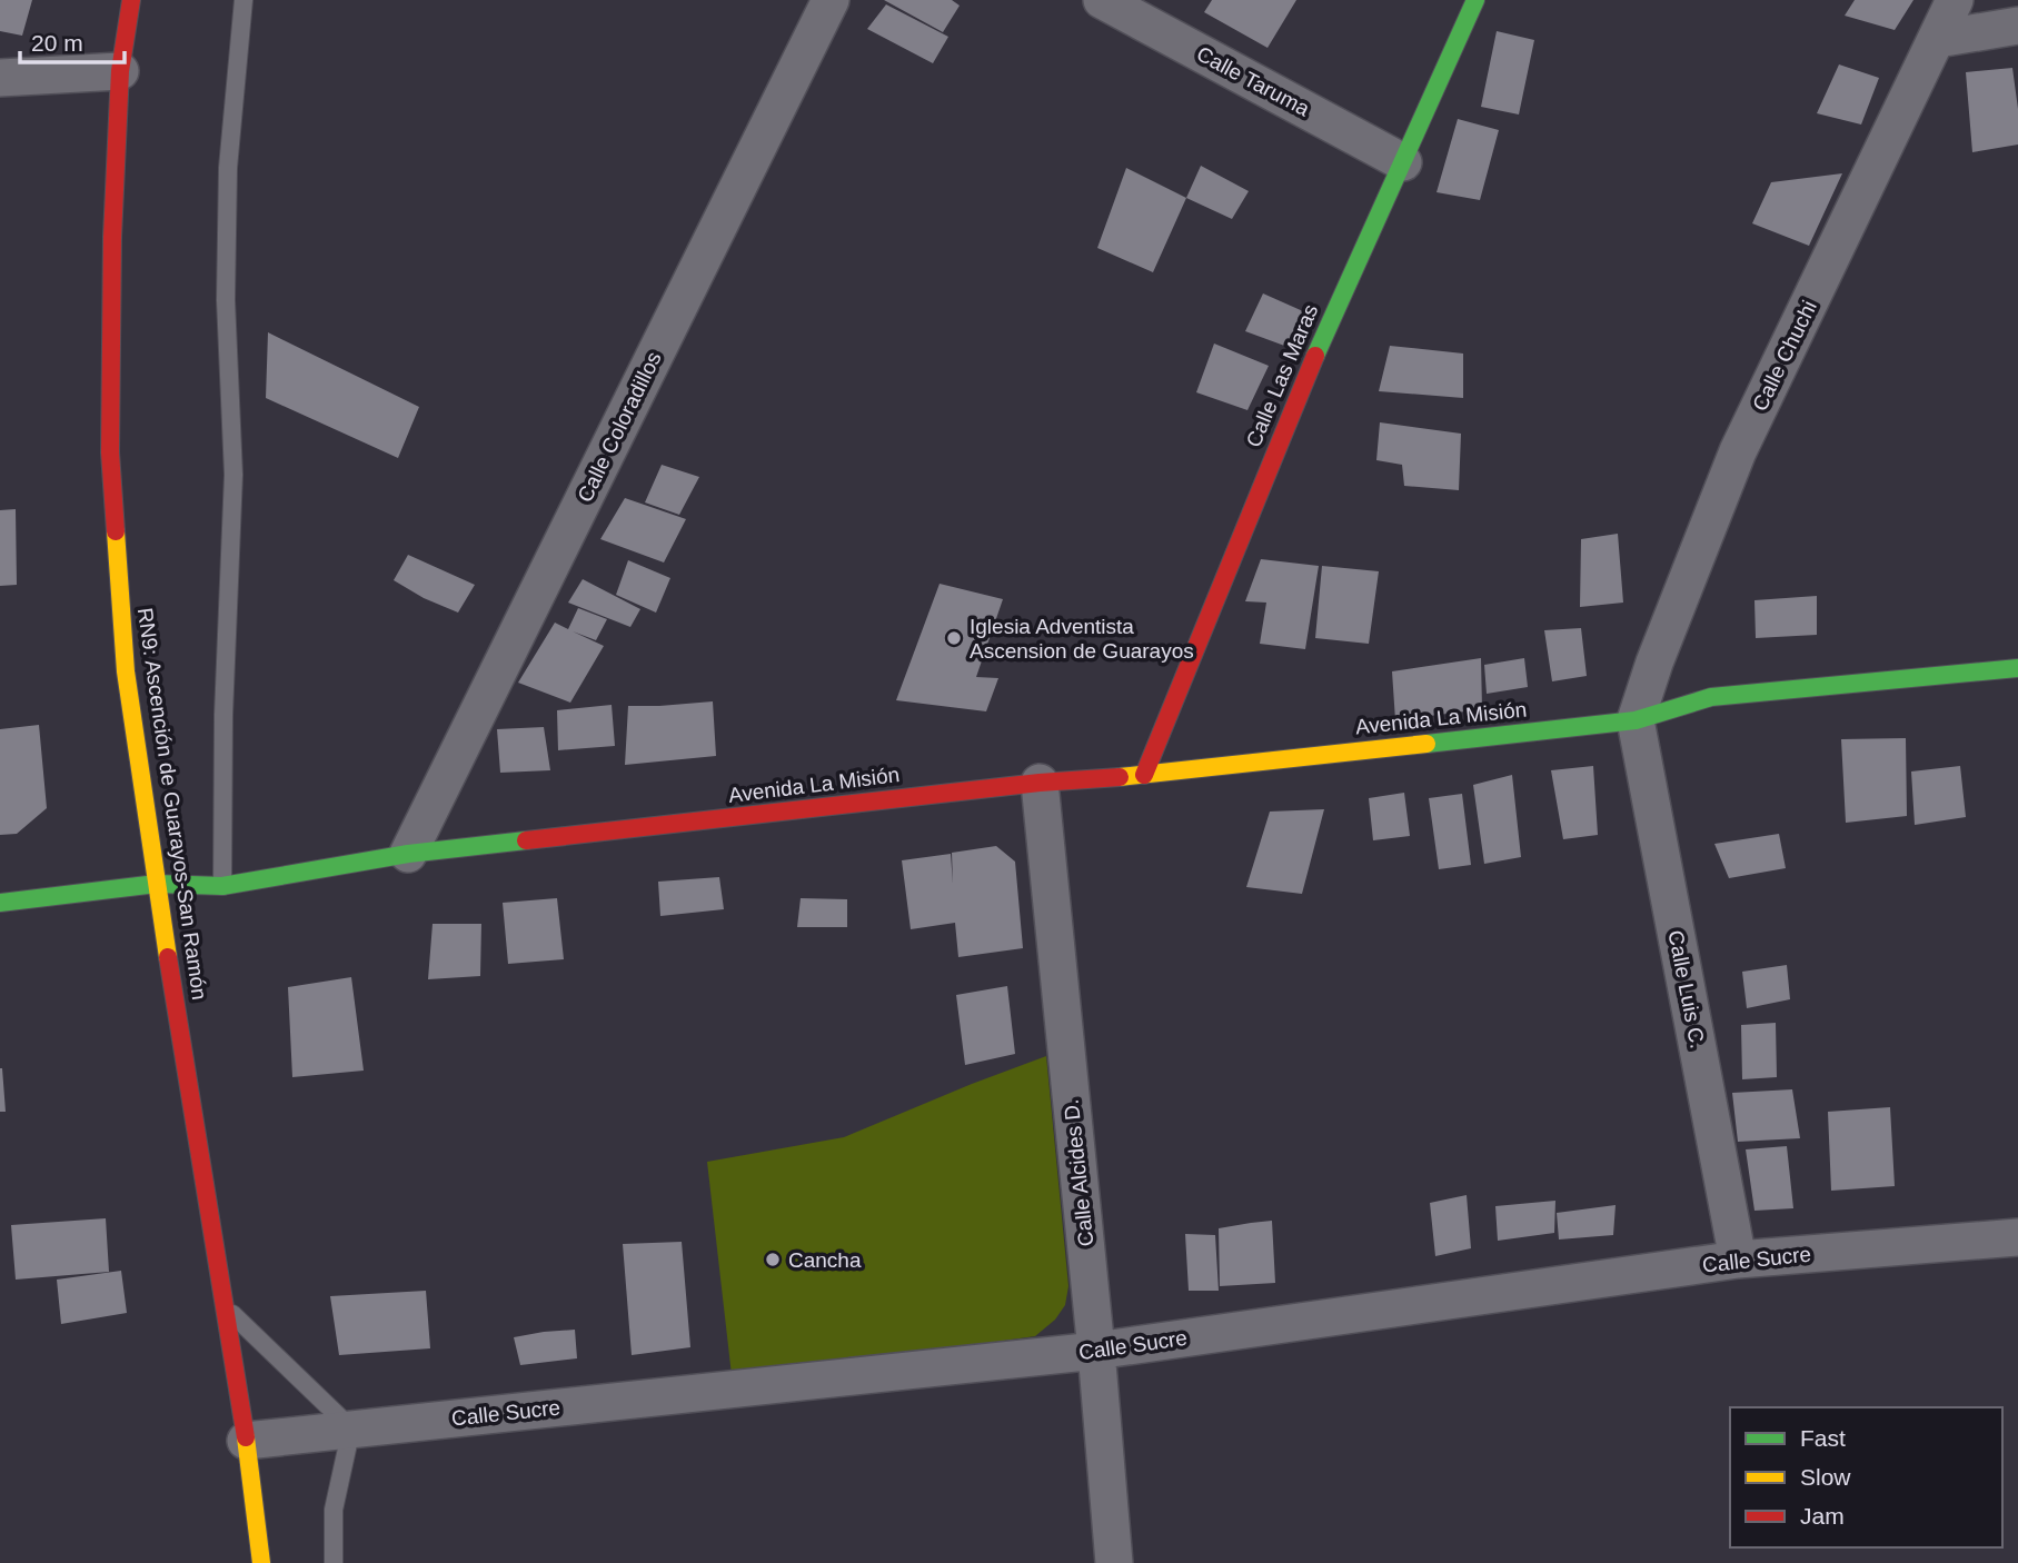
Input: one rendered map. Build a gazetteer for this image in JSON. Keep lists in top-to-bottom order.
{
  "streets": {
    "main road": ["Calle Las Maras", "Avenida La Misión", "RN9: Ascención de Guarayos-San Ramón"],
    "street": [
      "Calle Taruma",
      "Calle Chuchi",
      "Calle Coloradillos",
      "Calle Luis C.",
      "Calle Alcides D.",
      "Calle Sucre"
    ]
  },
  "crossings": [
    ["Calle Taruma", "Calle Las Maras"],
    ["Calle Chuchi", "Avenida La Misión"],
    ["Calle Chuchi", "Calle Luis C."],
    ["Calle Las Maras", "Avenida La Misión"],
    ["Calle Coloradillos", "Avenida La Misión"],
    ["Avenida La Misión", "RN9: Ascención de Guarayos-San Ramón"],
    ["Avenida La Misión", "Calle Luis C."],
    ["Avenida La Misión", "Calle Alcides D."],
    ["RN9: Ascención de Guarayos-San Ramón", "Calle Sucre"],
    ["Calle Luis C.", "Calle Sucre"],
    ["Calle Alcides D.", "Calle Sucre"]
  ],
  "places": ["Iglesia Adventista Ascension de Guarayos", "Cancha"],
  "legend": ["Fast", "Slow", "Jam"],
  "scale_bar": "20 m"
}
